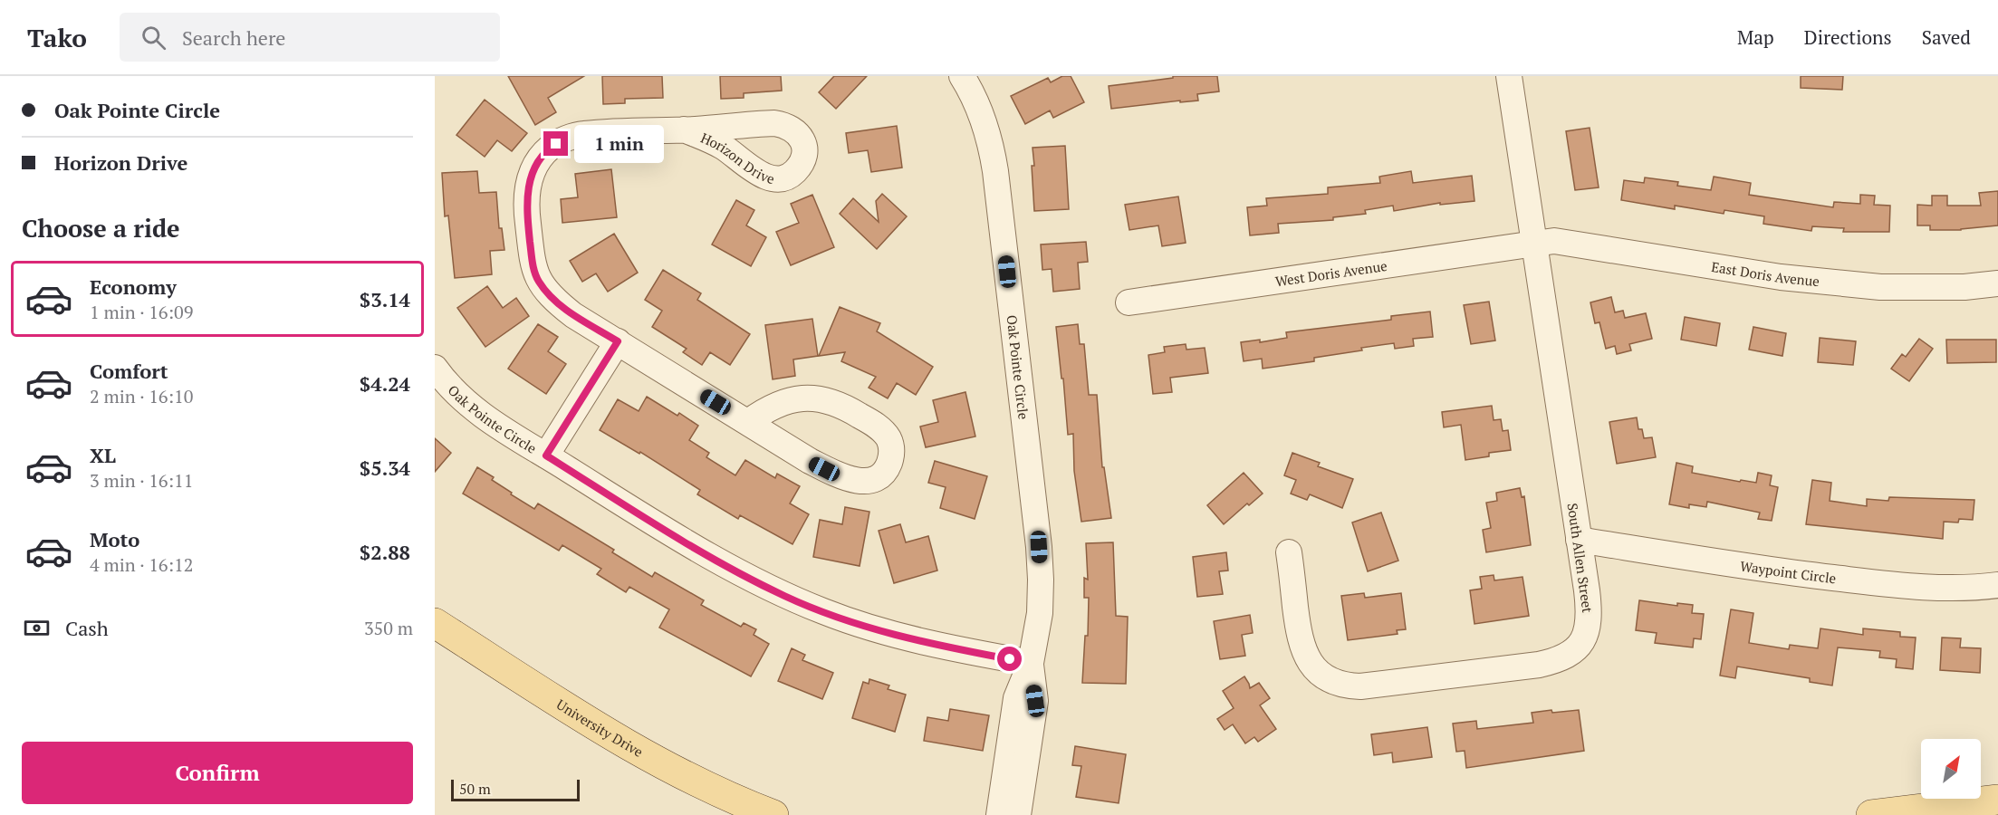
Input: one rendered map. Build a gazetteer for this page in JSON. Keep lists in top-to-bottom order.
{
  "streets": {
    "main road": ["University Drive"],
    "street": [
      "Horizon Drive",
      "West Doris Avenue",
      "East Doris Avenue",
      "Oak Pointe Circle",
      "South Allen Street",
      "Waypoint Circle"
    ]
  },
  "crossings": [
    ["West Doris Avenue", "East Doris Avenue"],
    ["West Doris Avenue", "South Allen Street"],
    ["East Doris Avenue", "South Allen Street"],
    ["South Allen Street", "Waypoint Circle"]
  ],
  "scale_bar": "50 m",
  "north": "top right",
  "page": {
    "header": "Tako",
    "search": "Search here",
    "nav": ["Map", "Directions", "Saved"],
    "banner": ["Oak Pointe Circle", "Horizon Drive"],
    "bubble": "1 min",
    "heading": "Choose a ride",
    "list": [
      {
        "name": "Economy",
        "note": "1 min · 16:09",
        "value": "$3.14"
      },
      {
        "name": "Comfort",
        "note": "2 min · 16:10",
        "value": "$4.24"
      },
      {
        "name": "XL",
        "note": "3 min · 16:11",
        "value": "$5.34"
      },
      {
        "name": "Moto",
        "note": "4 min · 16:12",
        "value": "$2.88"
      }
    ],
    "pay": ["Cash", "350 m"],
    "buttons": "Confirm",
    "scale": "50 m"
  }
}
